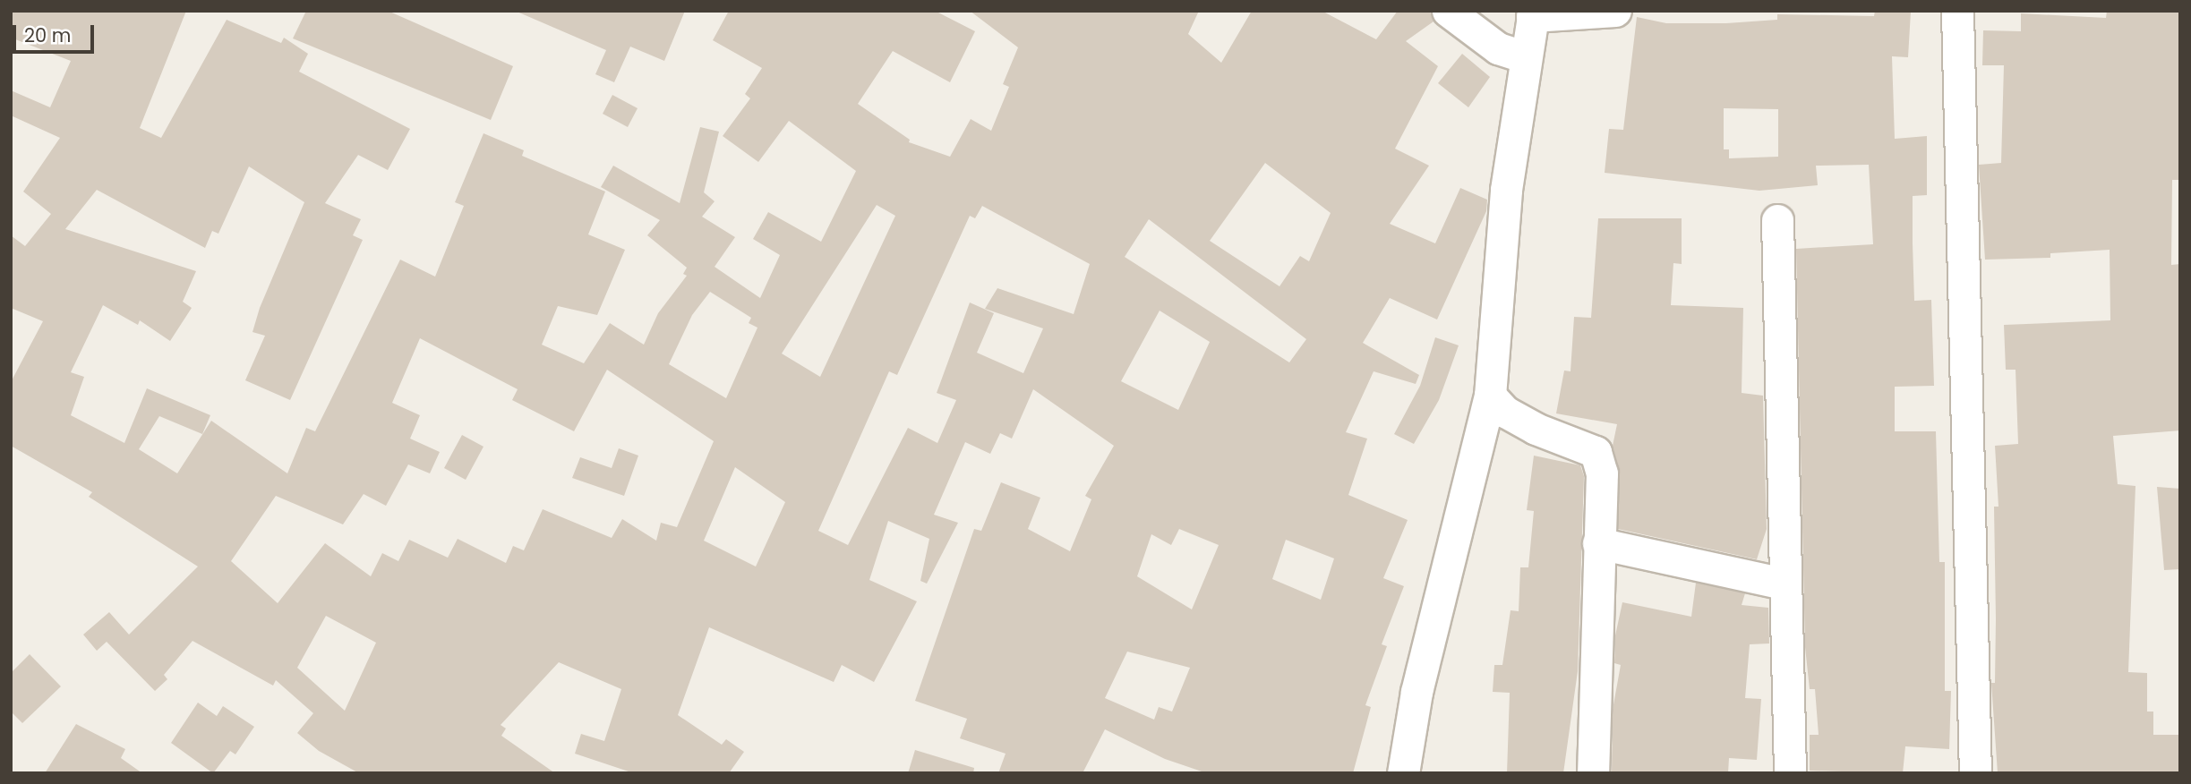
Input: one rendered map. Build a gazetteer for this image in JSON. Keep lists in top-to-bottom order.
{
  "scale_bar": "20 m"
}
